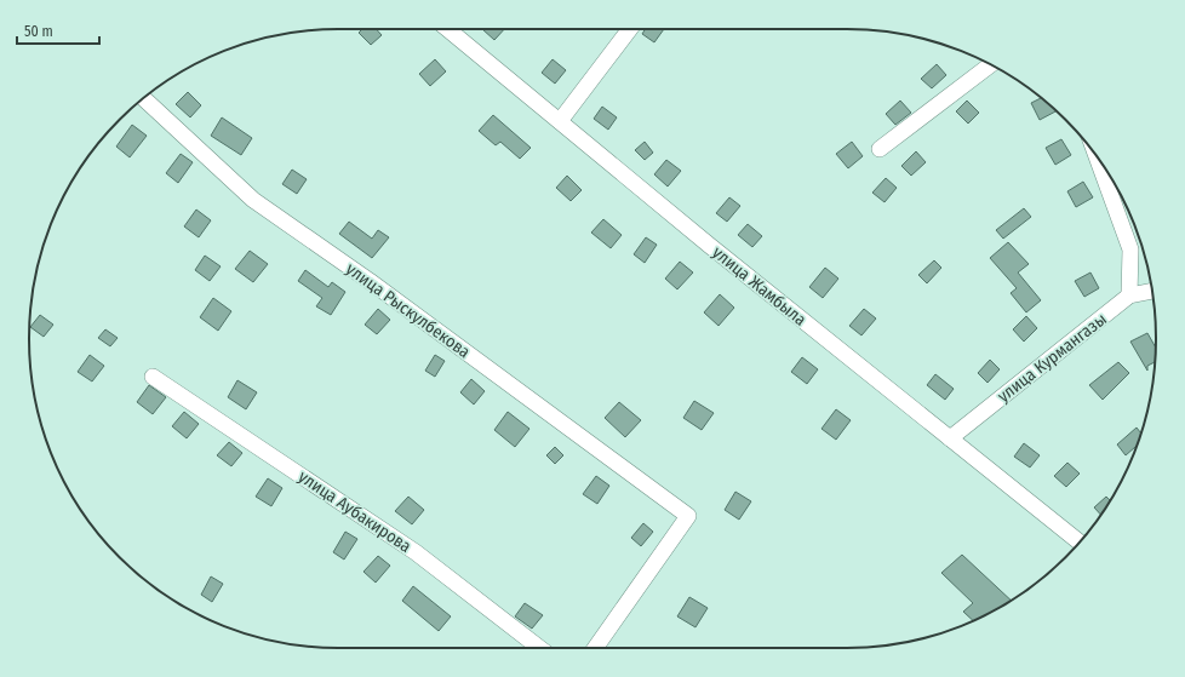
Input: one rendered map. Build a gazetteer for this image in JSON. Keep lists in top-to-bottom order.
{
  "streets": {
    "street": [
      "улица Жамбыла",
      "улица Рыскулбекова",
      "улица Курмангазы",
      "улица Аубакирова"
    ]
  },
  "crossings": [
    ["улица Жамбыла", "улица Курмангазы"]
  ],
  "scale_bar": "50 m"
}
